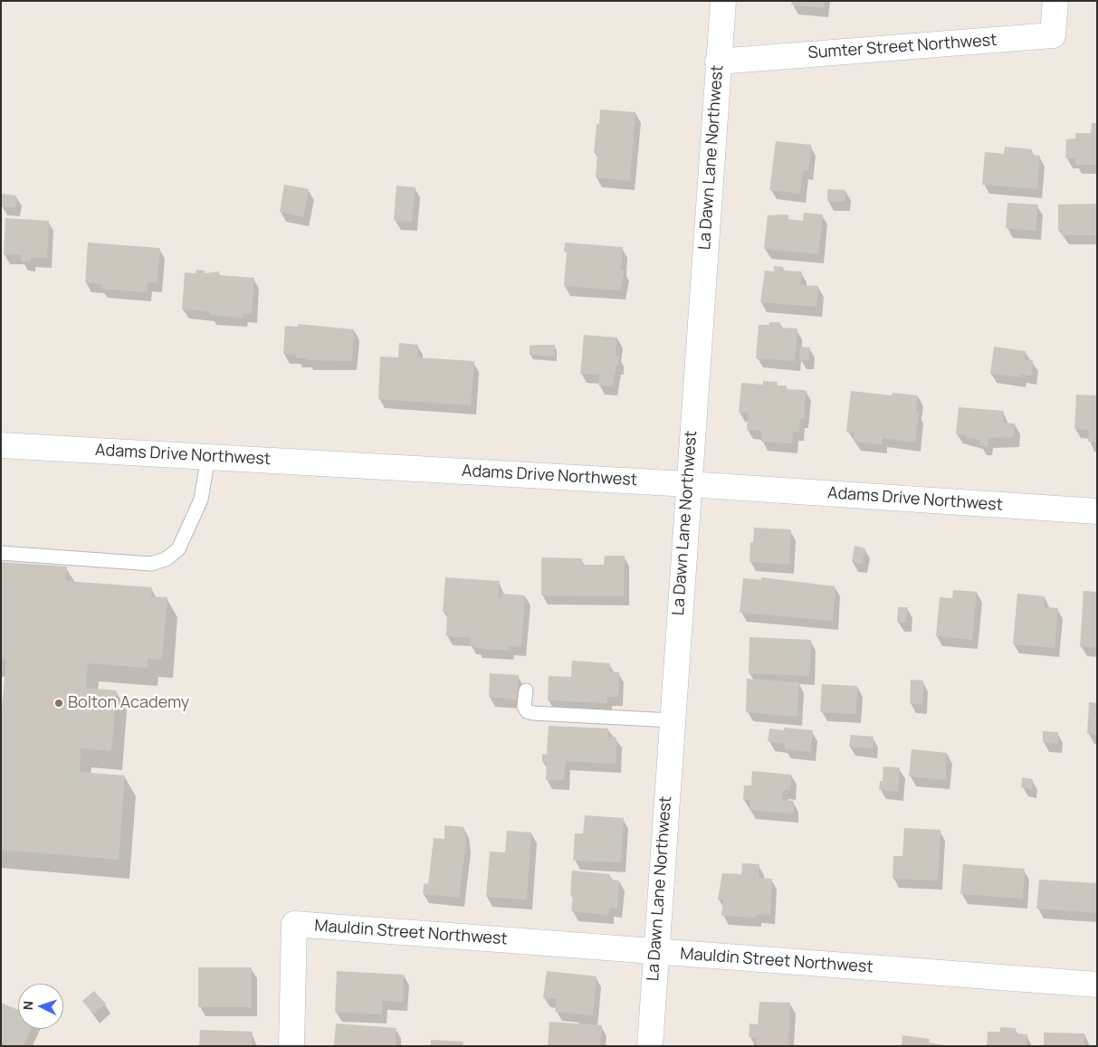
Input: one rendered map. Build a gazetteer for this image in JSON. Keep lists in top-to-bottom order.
{
  "streets": {
    "street": [
      "Sumter Street Northwest",
      "La Dawn Lane Northwest",
      "Adams Drive Northwest",
      "Mauldin Street Northwest"
    ]
  },
  "crossings": [
    ["Sumter Street Northwest", "La Dawn Lane Northwest"],
    ["La Dawn Lane Northwest", "Adams Drive Northwest"],
    ["La Dawn Lane Northwest", "Mauldin Street Northwest"]
  ],
  "places": ["Bolton Academy"],
  "north": "left"
}
